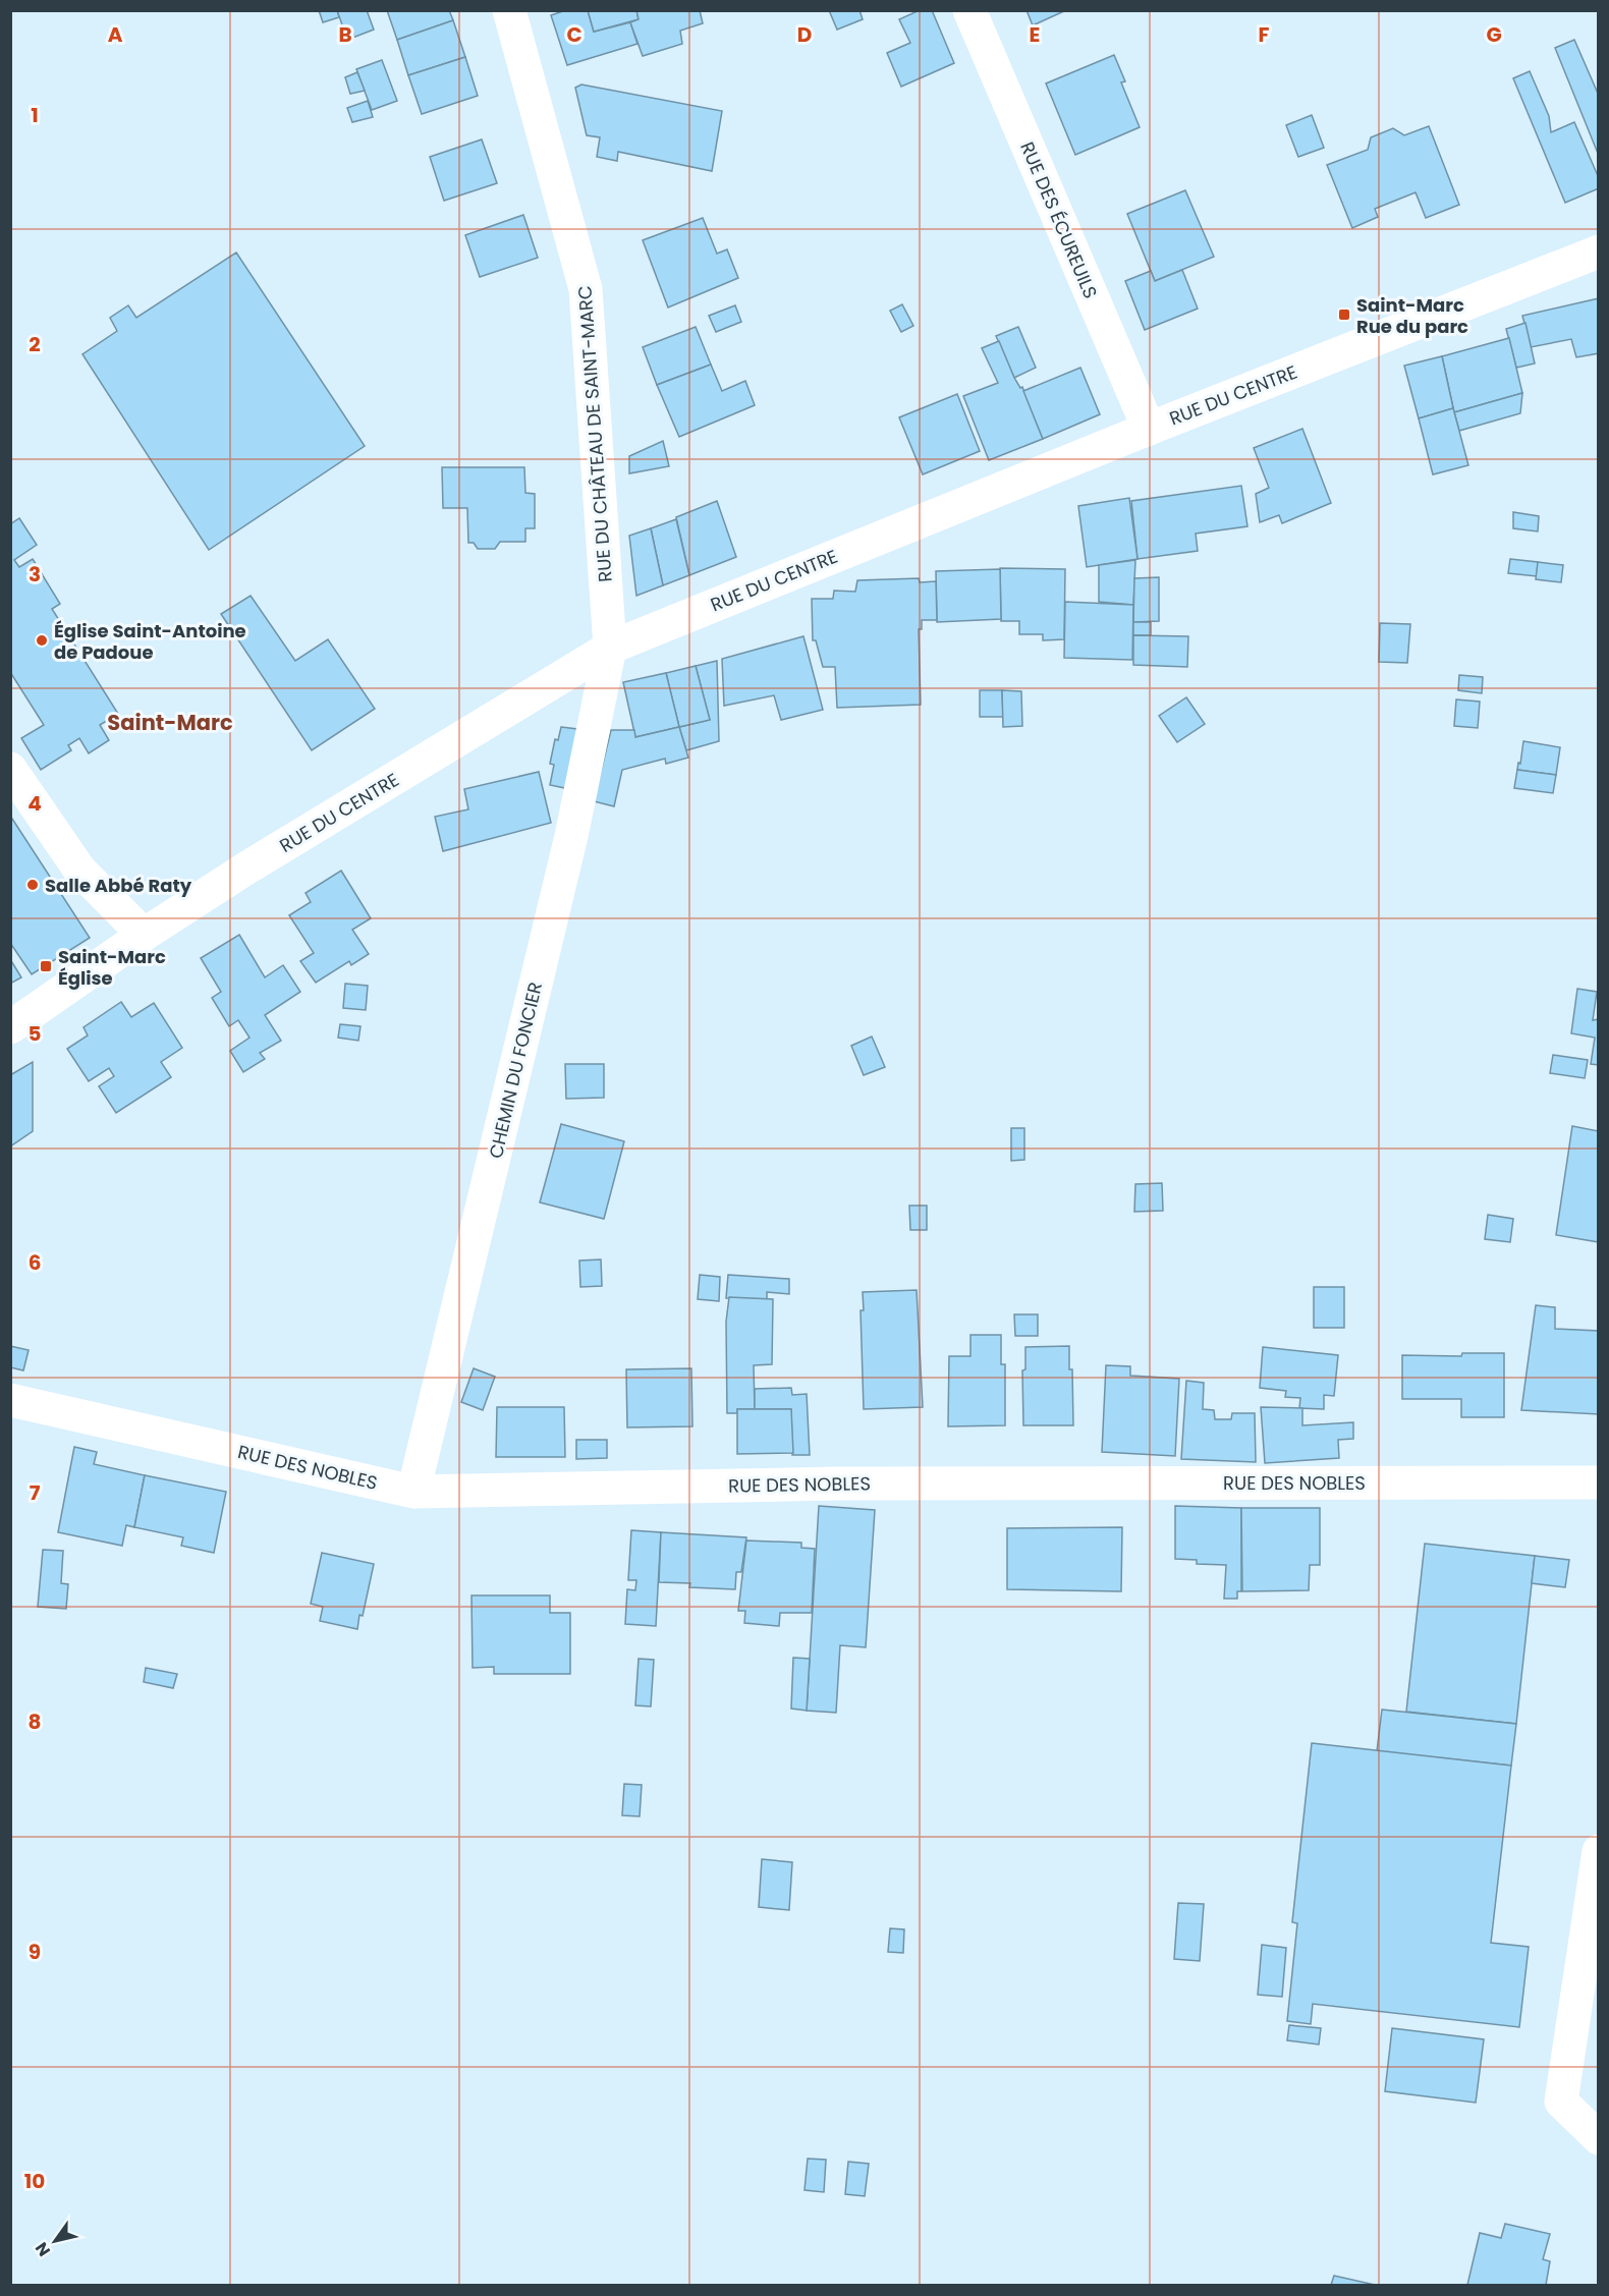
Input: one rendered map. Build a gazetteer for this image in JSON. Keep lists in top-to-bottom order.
{
  "streets": {
    "street": [
      "RUE DES ÉCUREUILS",
      "RUE DU CENTRE",
      "RUE DU CHÂTEAU DE SAINT-MARC",
      "CHEMIN DU FONCIER",
      "RUE DES NOBLES"
    ]
  },
  "crossings": [
    ["RUE DES ÉCUREUILS", "RUE DU CENTRE"],
    ["RUE DU CENTRE", "RUE DU CHÂTEAU DE SAINT-MARC"],
    ["RUE DU CENTRE", "CHEMIN DU FONCIER"],
    ["RUE DU CHÂTEAU DE SAINT-MARC", "CHEMIN DU FONCIER"],
    ["CHEMIN DU FONCIER", "RUE DES NOBLES"]
  ],
  "districts": ["Saint-Marc"],
  "places": {
    "transit": ["Saint-Marc Rue du parc", "Saint-Marc Église"],
    "other": ["Église Saint-Antoine de Padoue", "Salle Abbé Raty"]
  },
  "north": "bottom left",
  "grid": {
    "columns": [
      "A",
      "B",
      "C",
      "D",
      "E",
      "F",
      "G"
    ],
    "rows": [
      "1",
      "2",
      "3",
      "4",
      "5",
      "6",
      "7",
      "8",
      "9",
      "10"
    ]
  }
}
